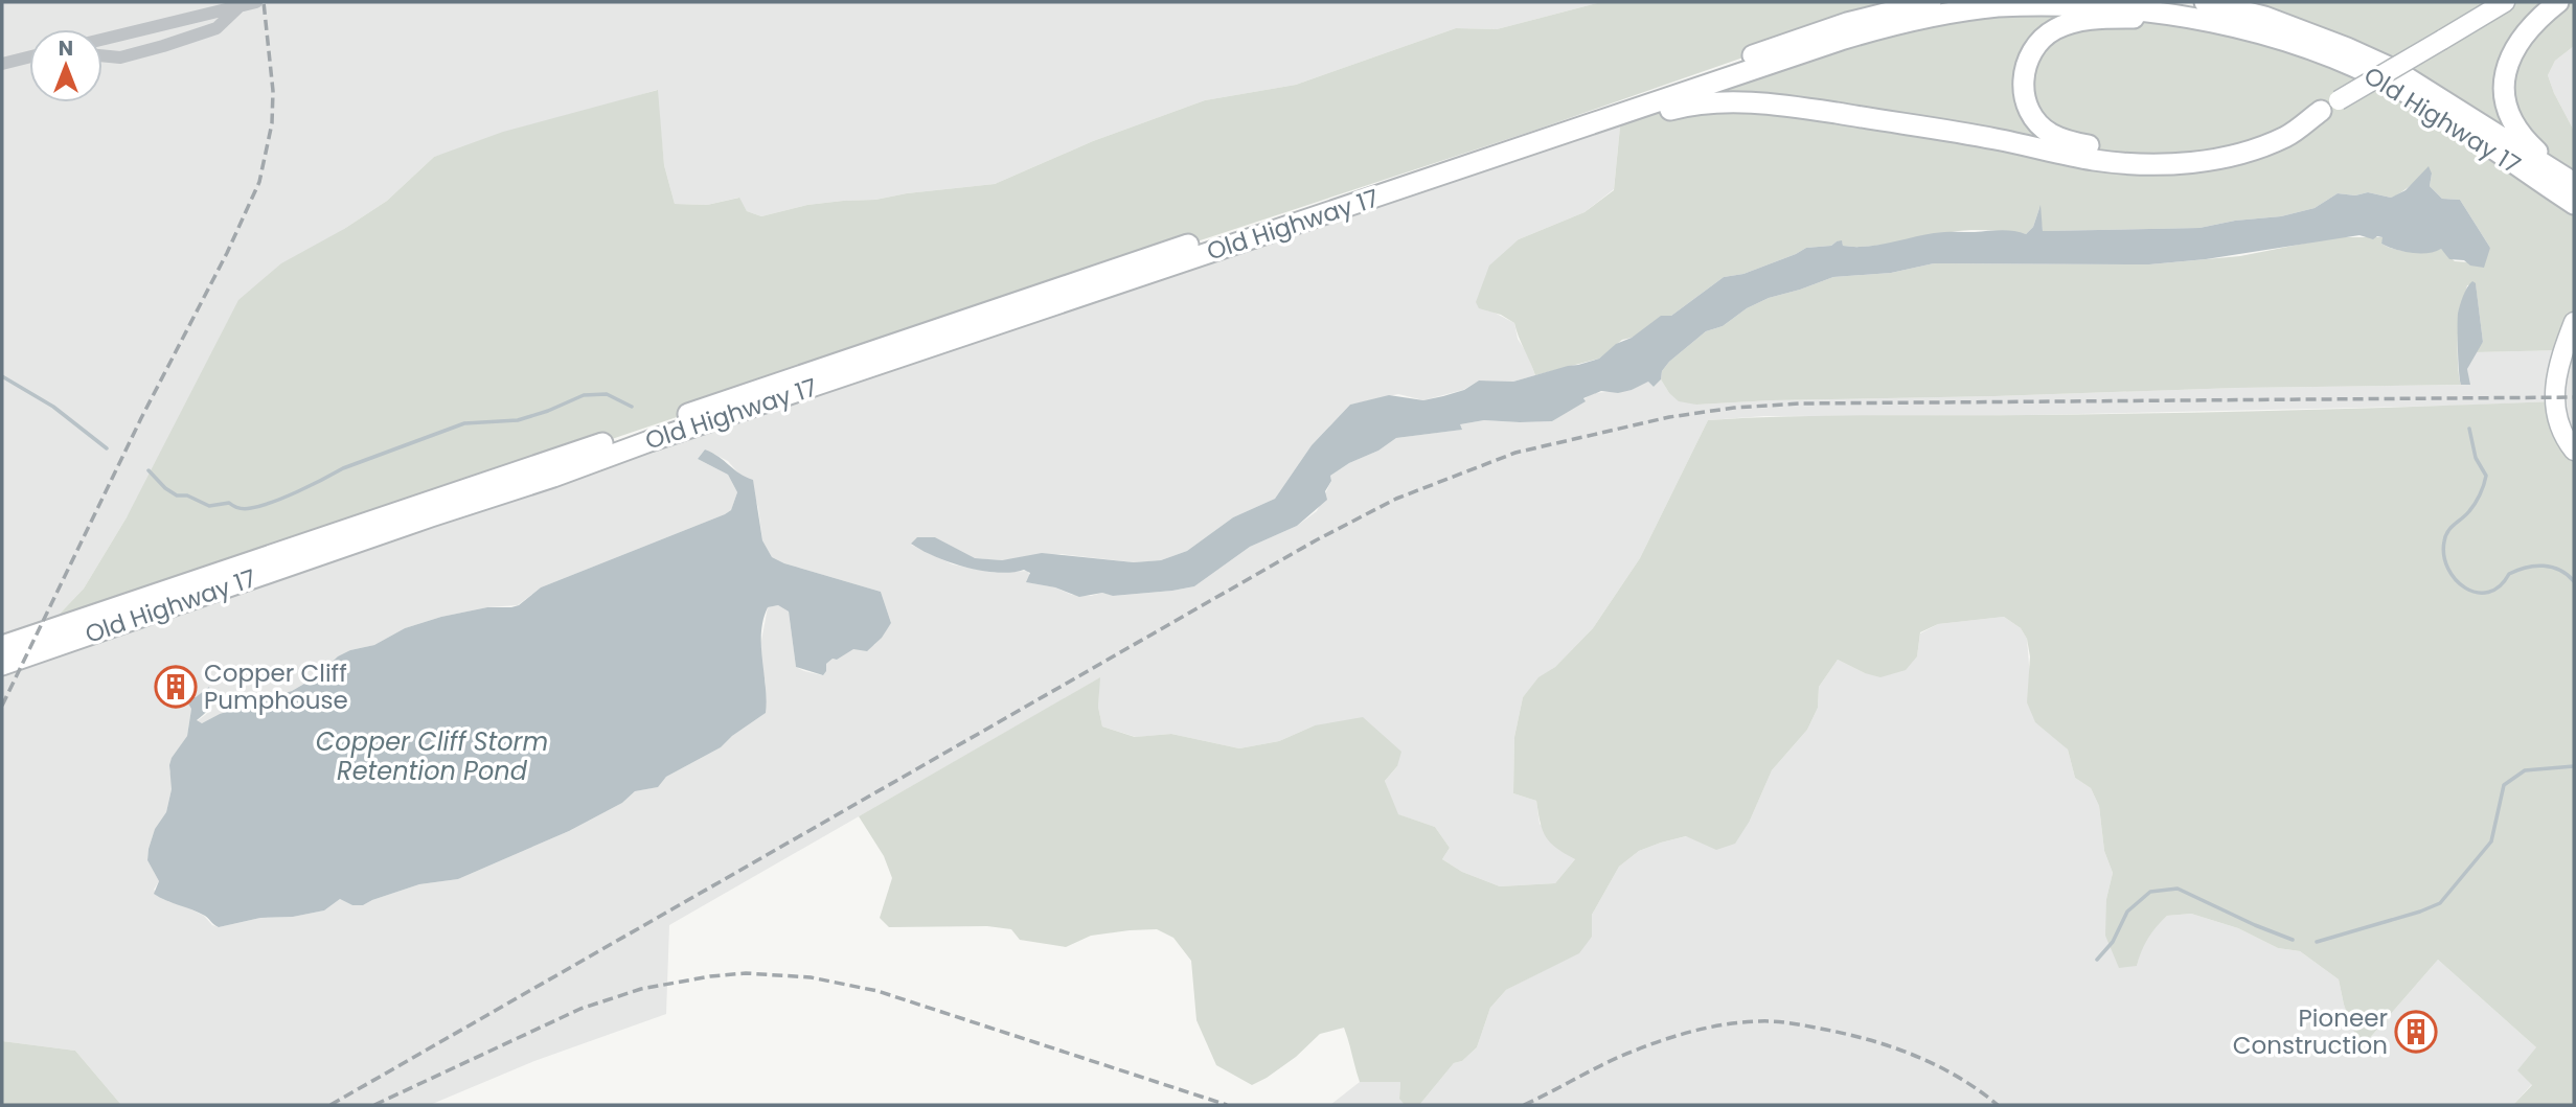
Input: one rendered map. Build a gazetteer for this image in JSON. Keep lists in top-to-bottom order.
{
  "streets": {
    "main road": ["Old Highway 17"]
  },
  "water": ["Copper Cliff Storm Retention Pond"],
  "places": {
    "building": ["Copper Cliff Pumphouse", "Pioneer Construction"]
  },
  "north": "top"
}
